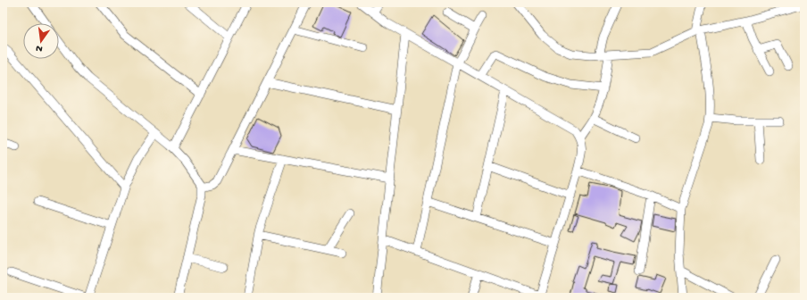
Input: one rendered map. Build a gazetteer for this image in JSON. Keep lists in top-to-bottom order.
{
  "north": "bottom"
}
